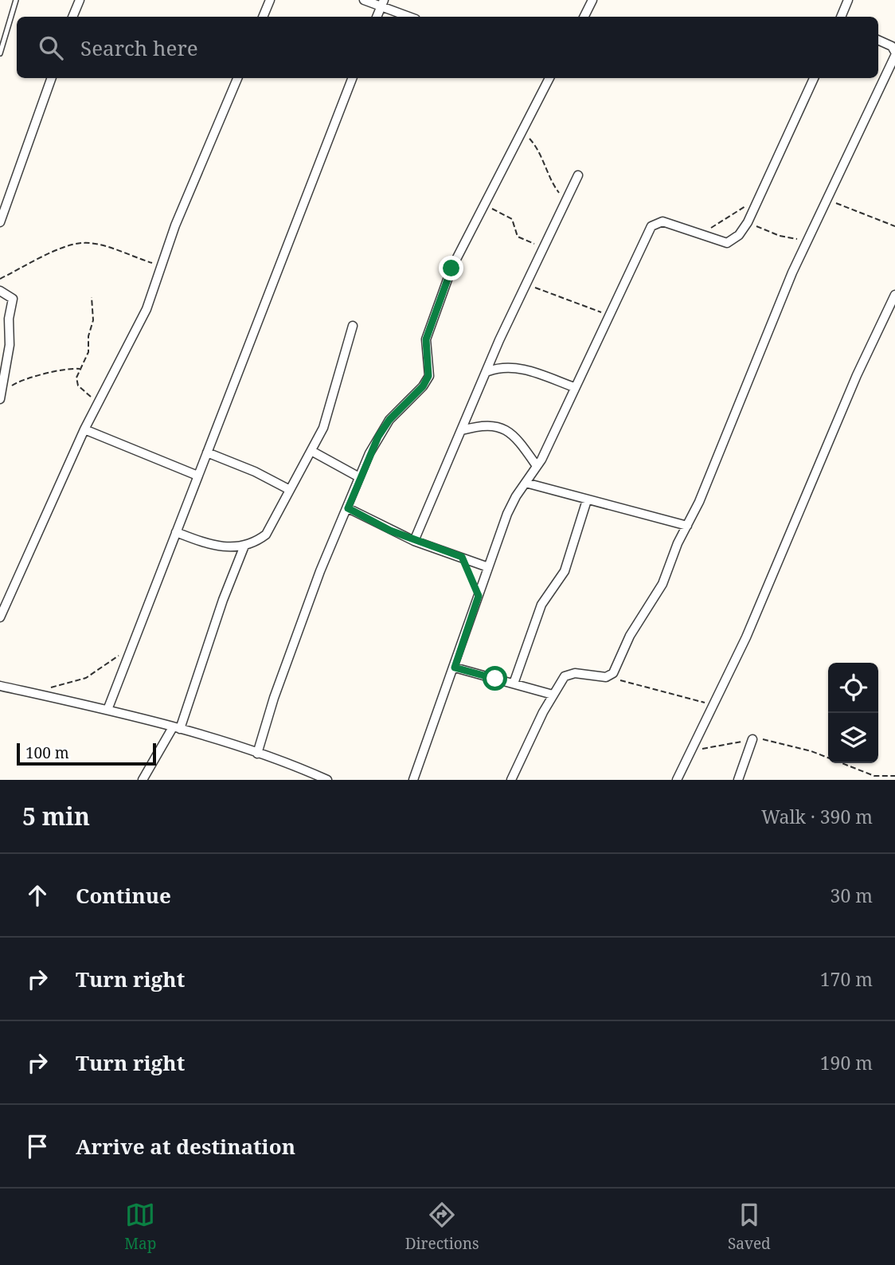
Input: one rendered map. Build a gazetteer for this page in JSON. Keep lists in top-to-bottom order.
{
  "scale_bar": "100 m",
  "page": {
    "search": "Search here",
    "scale": "100 m",
    "heading": ["5 min", "Walk · 390 m"],
    "list": [
      ["Continue", "30 m"],
      ["Turn right", "170 m"],
      ["Turn right", "190 m"],
      "Arrive at destination"
    ],
    "nav": ["Map", "Directions", "Saved"]
  }
}
